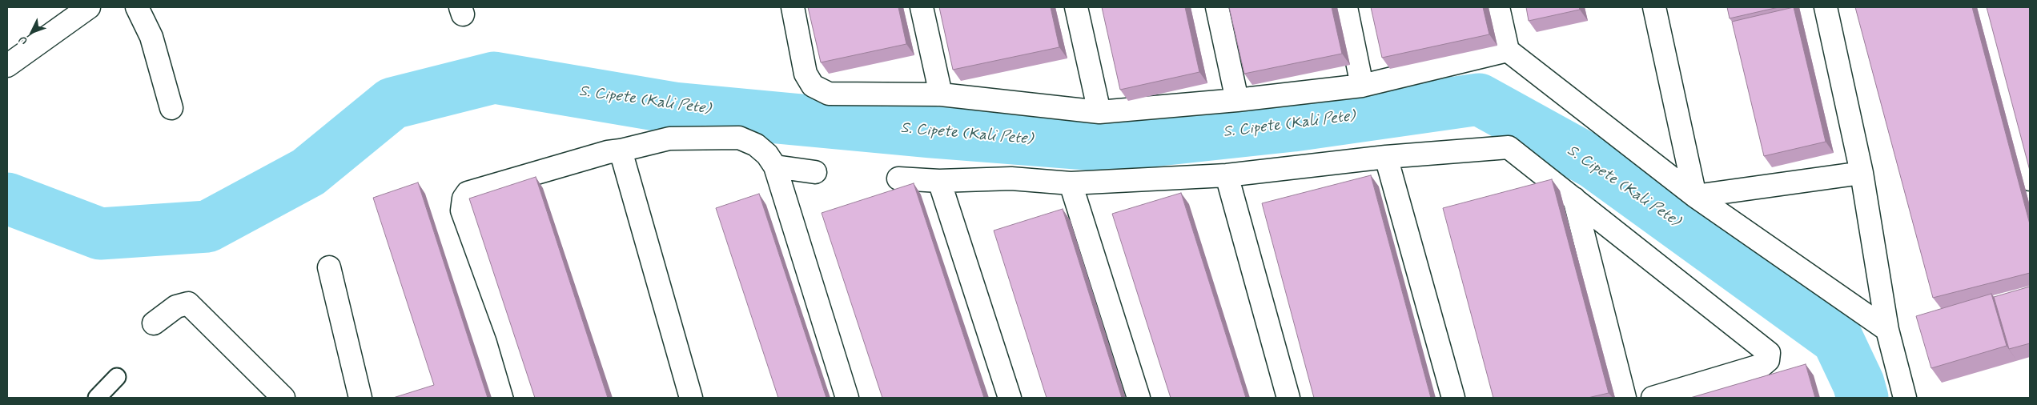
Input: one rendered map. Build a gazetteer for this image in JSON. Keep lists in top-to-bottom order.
{
  "water": ["S. Cipete (Kali Pete)"],
  "north": "bottom left"
}
